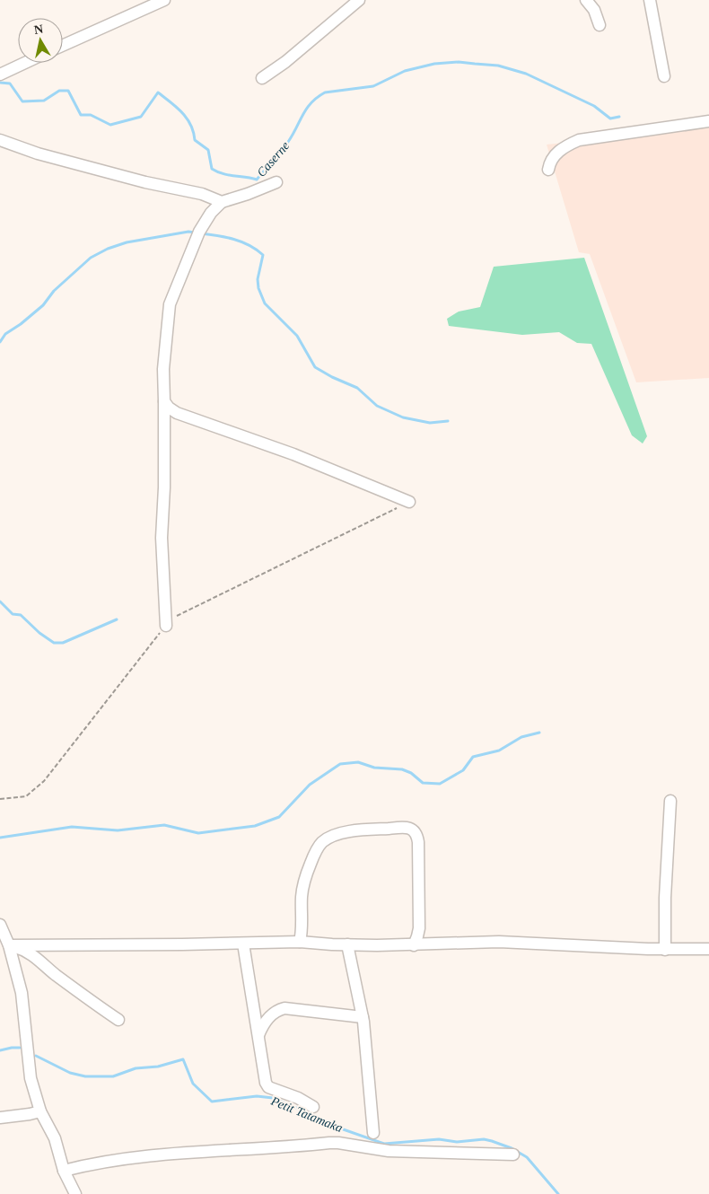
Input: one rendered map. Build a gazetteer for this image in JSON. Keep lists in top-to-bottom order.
{
  "water": ["Caserne", "Petit Tatamaka"],
  "north": "top"
}
